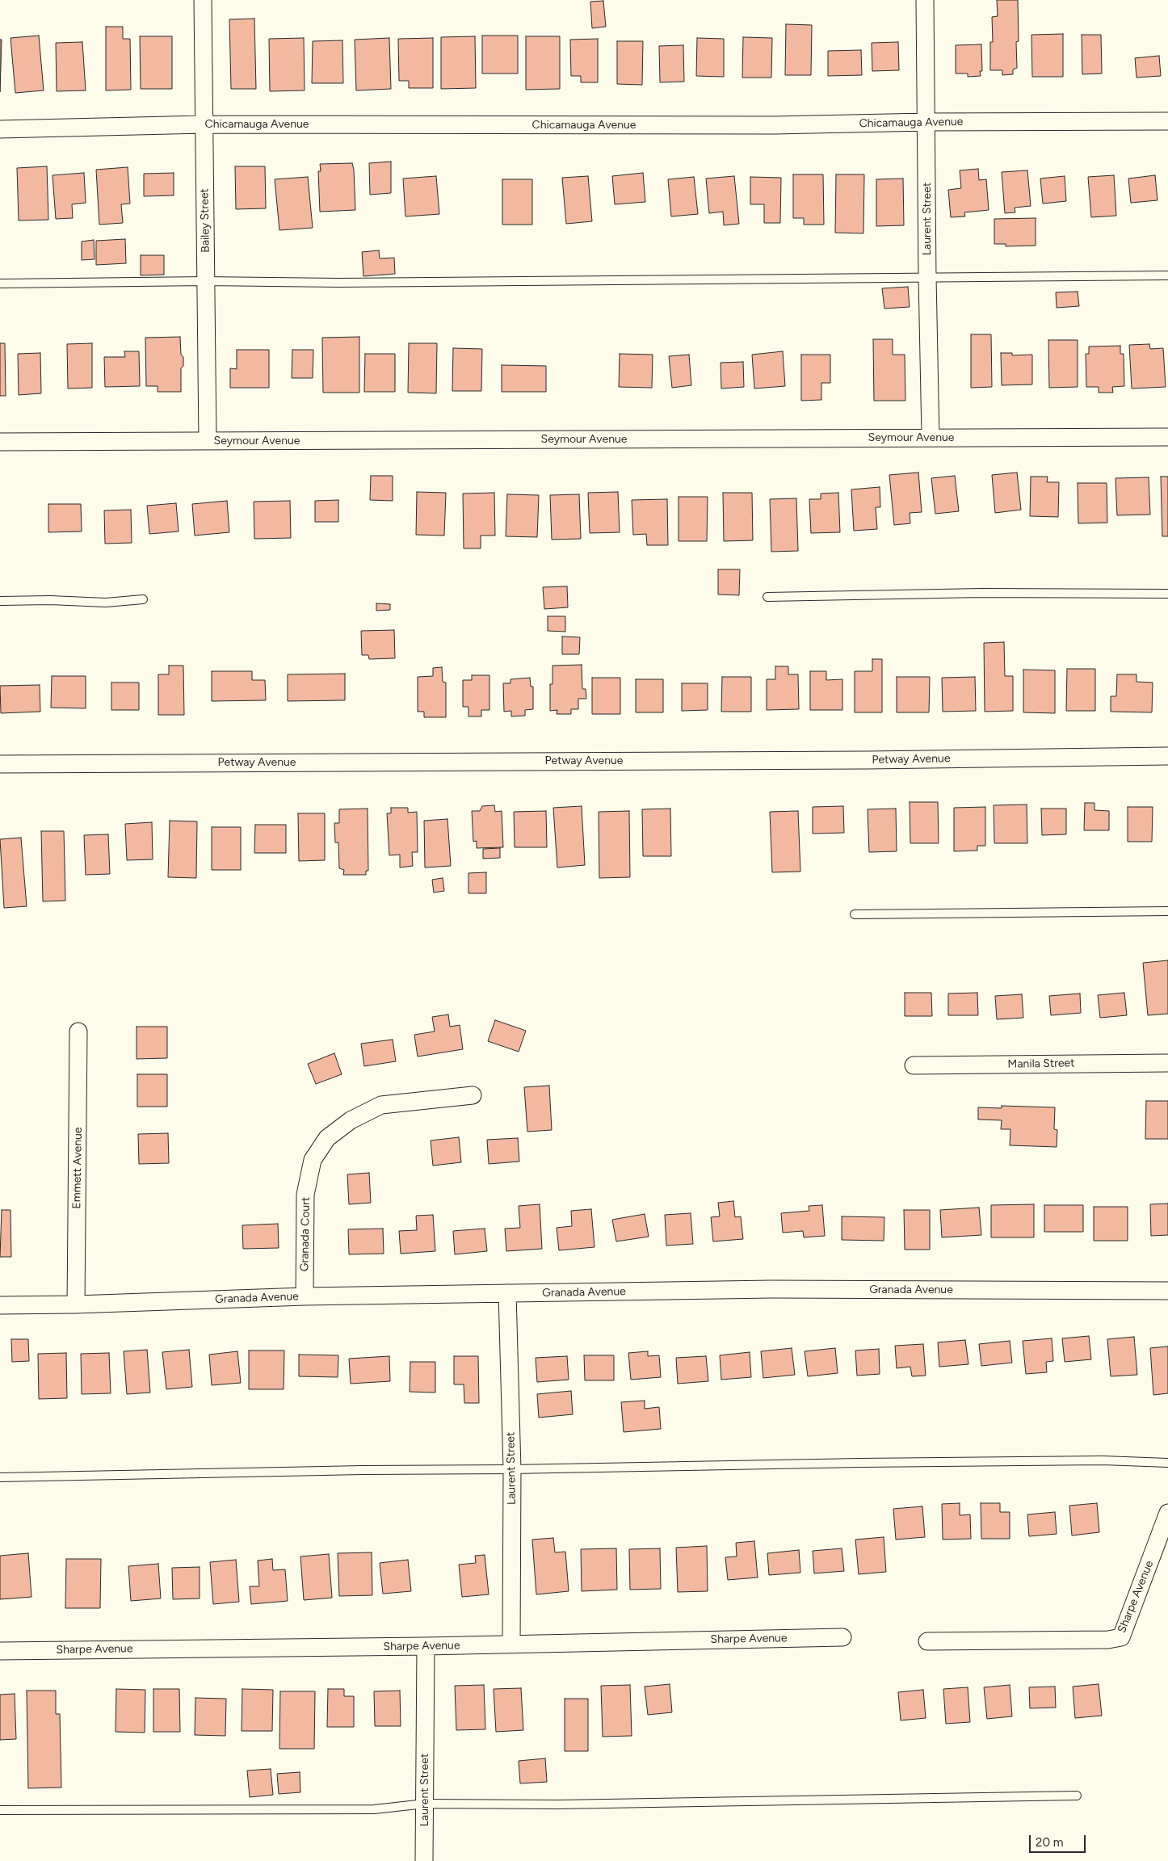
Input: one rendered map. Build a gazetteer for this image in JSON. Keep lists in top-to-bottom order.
{
  "streets": {
    "street": [
      "Chicamauga Avenue",
      "Laurent Street",
      "Bailey Street",
      "Seymour Avenue",
      "Petway Avenue",
      "Manila Street",
      "Emmett Avenue",
      "Granada Court",
      "Granada Avenue",
      "Sharpe Avenue"
    ]
  },
  "crossings": [
    ["Chicamauga Avenue", "Laurent Street"],
    ["Chicamauga Avenue", "Bailey Street"],
    ["Laurent Street", "Seymour Avenue"],
    ["Laurent Street", "Granada Avenue"],
    ["Laurent Street", "Sharpe Avenue"],
    ["Bailey Street", "Seymour Avenue"],
    ["Emmett Avenue", "Granada Avenue"],
    ["Granada Court", "Granada Avenue"]
  ],
  "scale_bar": "20 m"
}
